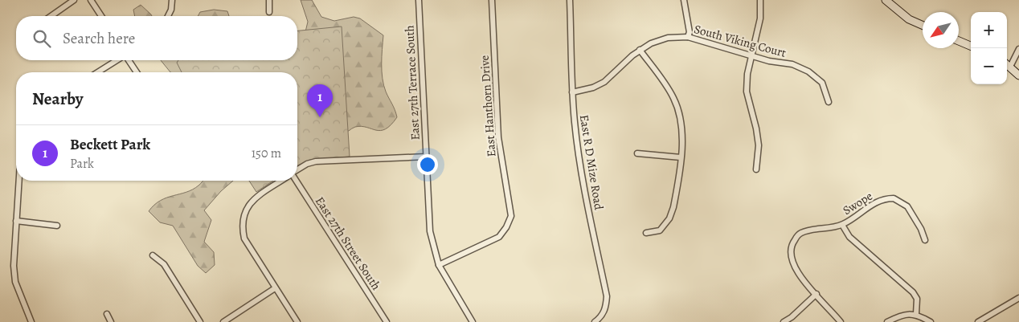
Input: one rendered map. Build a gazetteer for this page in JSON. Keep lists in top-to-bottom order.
{
  "streets": {
    "street": [
      "South Viking Court",
      "East 27th Terrace South",
      "East Hanthorn Drive",
      "East R D Mize Road",
      "Swope",
      "East 27th Street South"
    ]
  },
  "crossings": [
    ["South Viking Court", "East R D Mize Road"],
    ["East 27th Terrace South", "East Hanthorn Drive"]
  ],
  "north": "bottom left",
  "page": {
    "map_buttons": ["+", "−"],
    "search": "Search here",
    "heading": "Nearby",
    "pins": "1",
    "list": [
      {
        "mark": "1",
        "name": "Beckett Park",
        "note": "Park",
        "value": "150 m"
      }
    ]
  }
}
